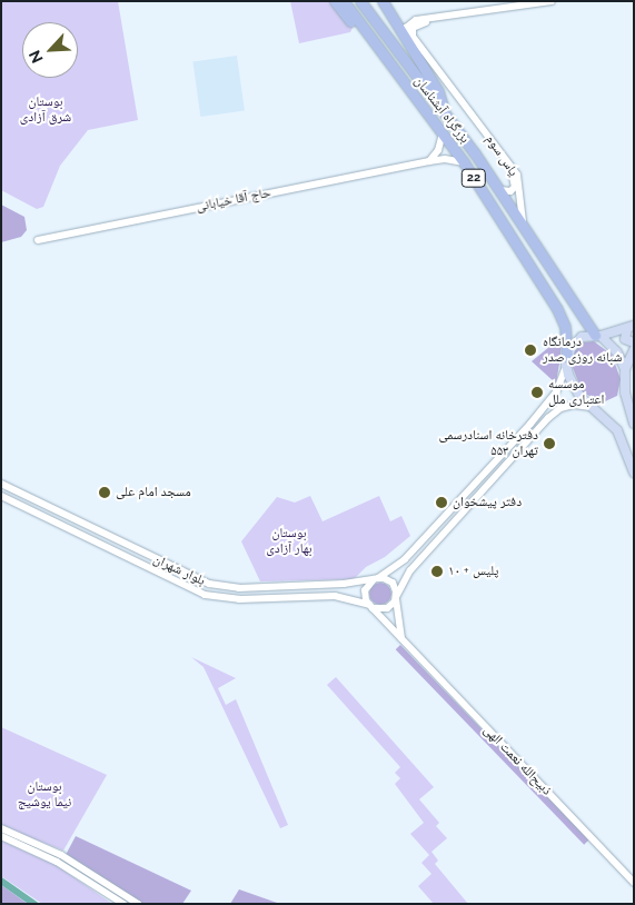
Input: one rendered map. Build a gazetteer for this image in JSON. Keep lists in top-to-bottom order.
{
  "streets": {
    "highway": ["بزرگراه آبشناسان", "22"],
    "street": [
      "یاس سوم",
      "حاج آقا خیابانی",
      "بلوار شهران",
      "ذبیح‌الله نعمت الهی"
    ]
  },
  "crossings": [
    ["بزرگراه آبشناسان", "یاس سوم"],
    ["بزرگراه آبشناسان", "حاج آقا خیابانی"],
    ["بزرگراه آبشناسان", "بلوار شهران"],
    ["بلوار شهران", "ذبیح‌الله نعمت الهی"]
  ],
  "parks": ["بوستان شرق آزادی", "بوستان بهار آزادی", "بوستان نیما یوشیج"],
  "places": [
    "درمانگاه شبانه روزی صدر",
    "موسسه اعتباری ملل",
    "دفترخانه اسنادرسمی ۵۵۳ تهران",
    "مسجد امام علی",
    "دفتر پیشخوان",
    "پلیس + ۱۰"
  ],
  "north": "bottom left"
}
